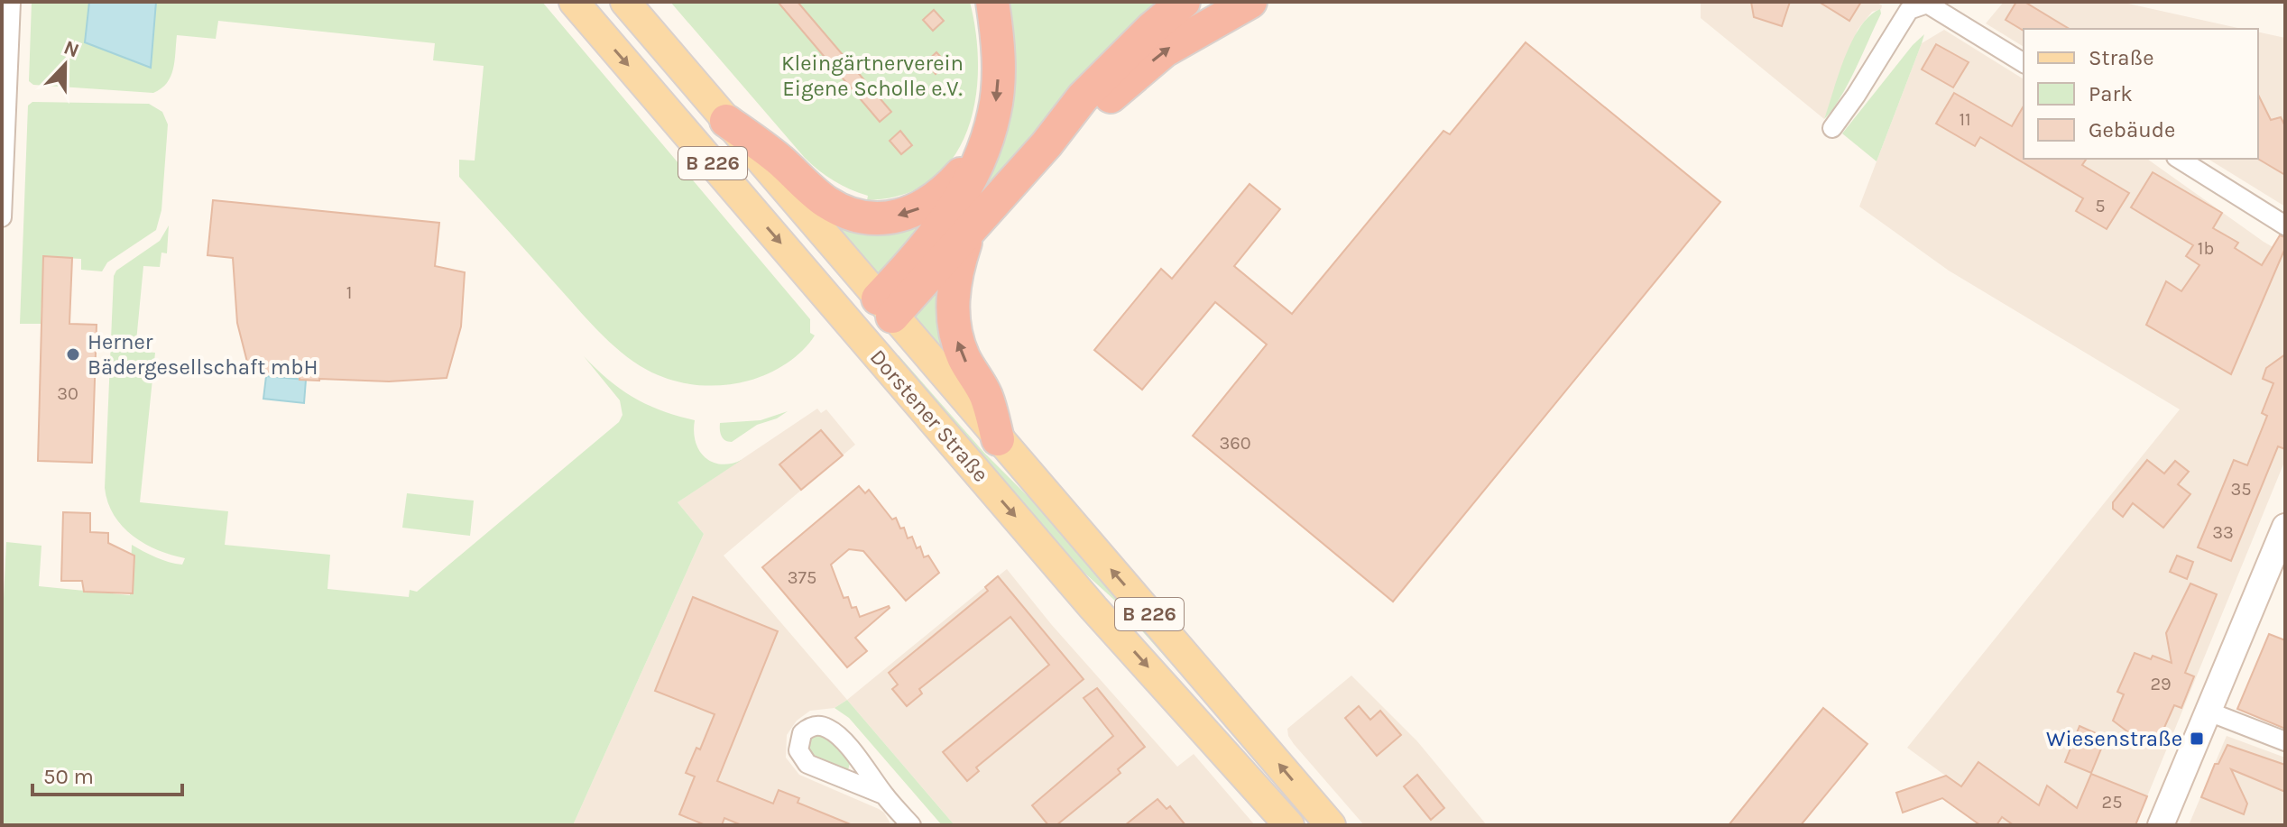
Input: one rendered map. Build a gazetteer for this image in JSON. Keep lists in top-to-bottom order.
{
  "streets": {
    "main road": ["B 226", "Dorstener Straße"]
  },
  "parks": ["Kleingärtnerverein Eigene Scholle e.V."],
  "places": {
    "other": ["Herner Bädergesellschaft mbH"],
    "transit": ["Wiesenstraße"]
  },
  "house_numbers": [
    "11",
    "5",
    "1b",
    "1",
    "30",
    "360",
    "35",
    "33",
    "375",
    "29",
    "25"
  ],
  "legend": ["Straße", "Park", "Gebäude"],
  "scale_bar": "50 m",
  "north": "top"
}
